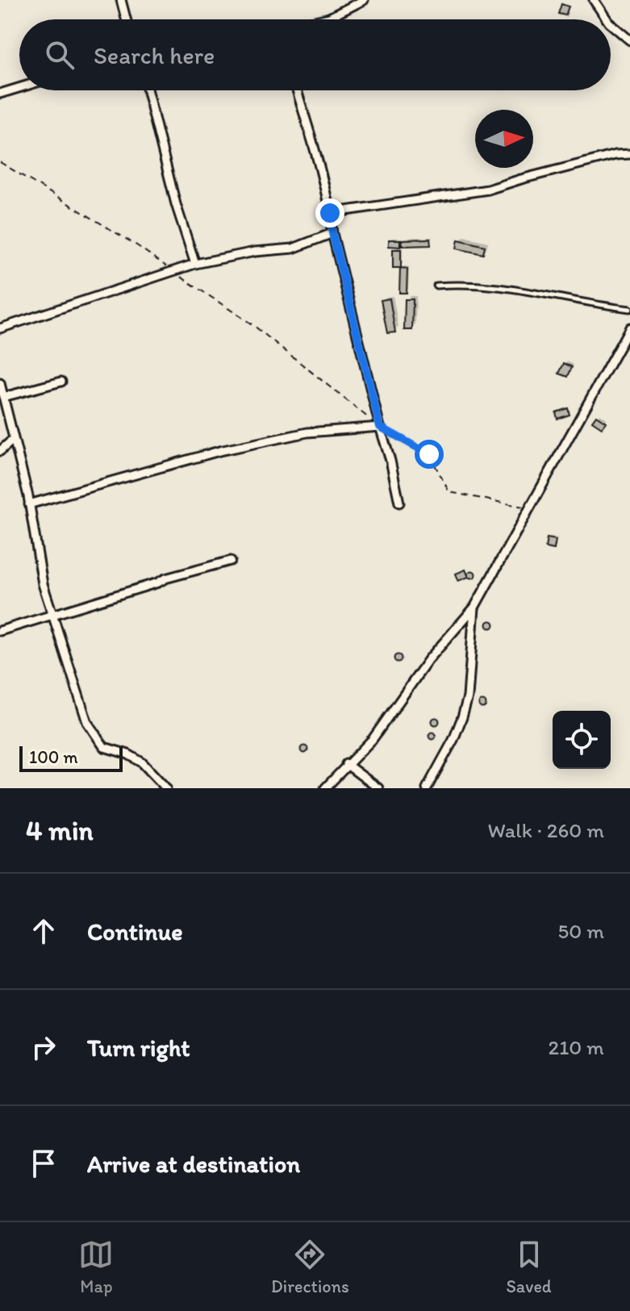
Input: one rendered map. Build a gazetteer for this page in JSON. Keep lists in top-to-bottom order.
{
  "scale_bar": "100 m",
  "north": "right",
  "page": {
    "search": "Search here",
    "scale": "100 m",
    "heading": ["4 min", "Walk · 260 m"],
    "list": [
      ["Continue", "50 m"],
      ["Turn right", "210 m"],
      "Arrive at destination"
    ],
    "nav": ["Map", "Directions", "Saved"]
  }
}
